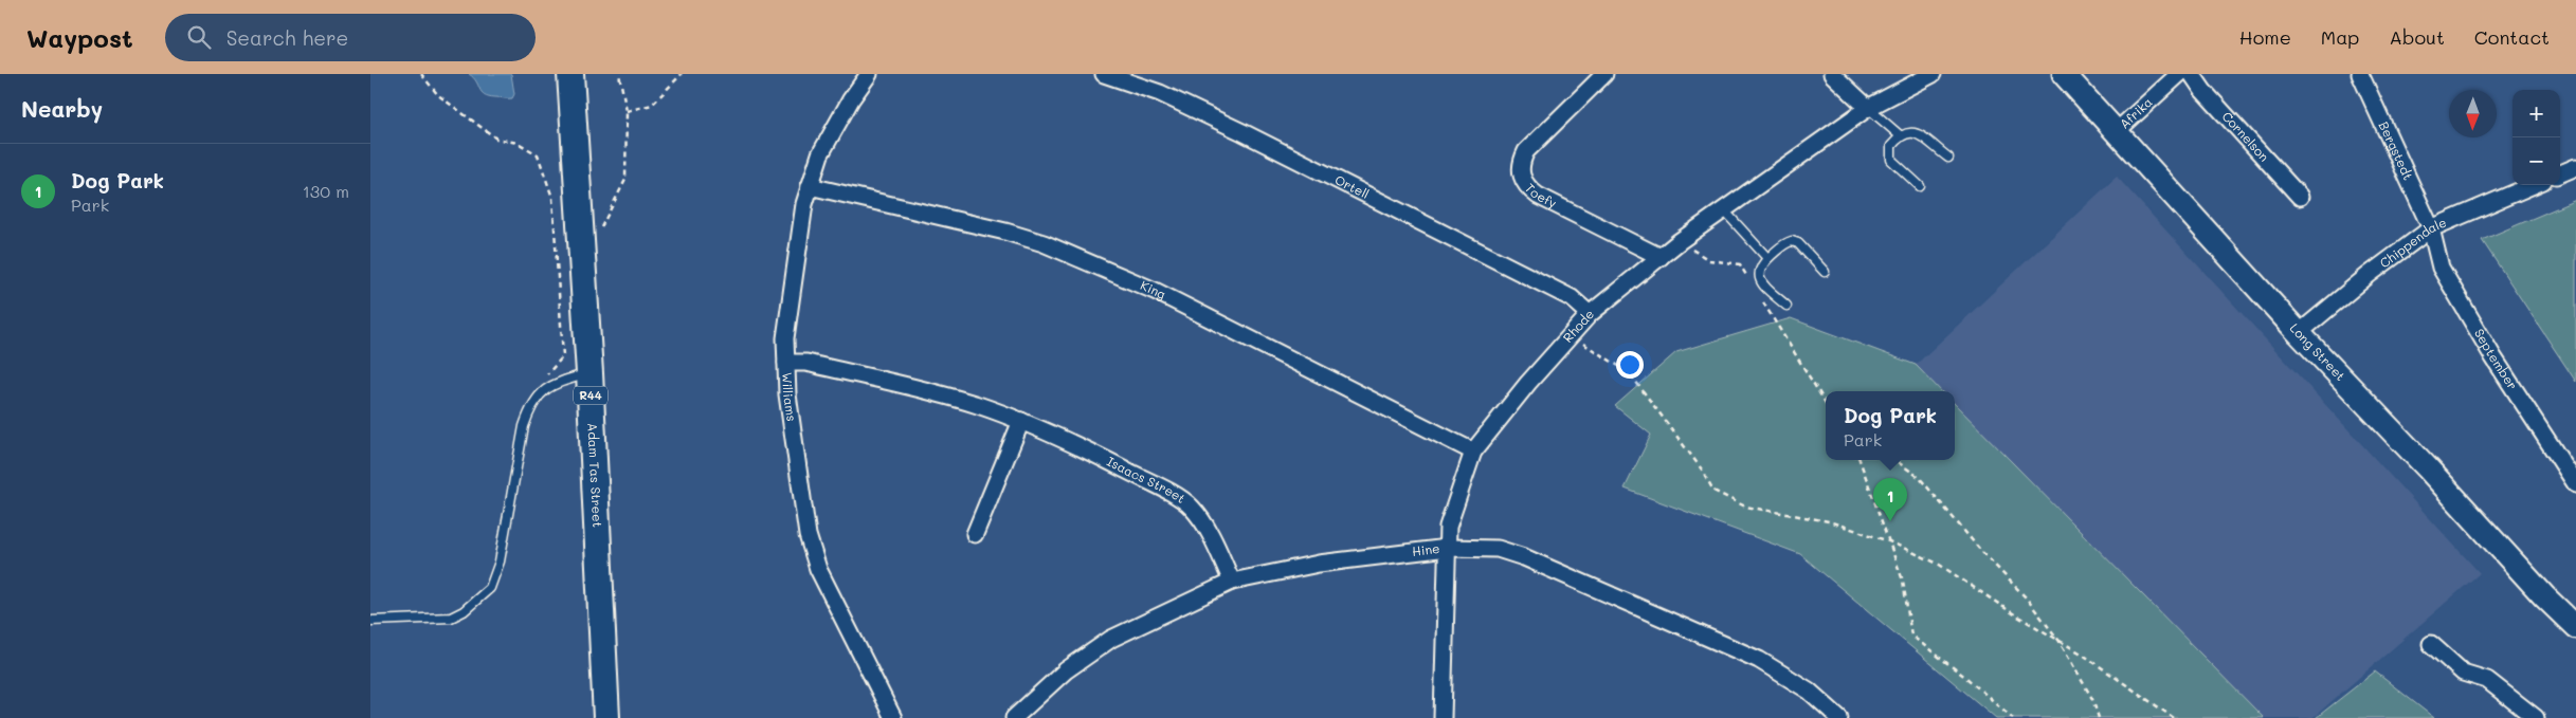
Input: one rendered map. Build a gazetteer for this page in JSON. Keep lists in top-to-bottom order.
{
  "streets": {
    "main road": ["R44", "Adam Tas Street"],
    "street": [
      "Afrika",
      "Cornelson",
      "Bergstedt",
      "Ortell",
      "Toefy",
      "Chippendale",
      "King",
      "Rhode",
      "Long Street",
      "September",
      "Williams",
      "Isaacs Street",
      "Hine"
    ]
  },
  "crossings": [
    ["Afrika", "Long Street"],
    ["Bergstedt", "Chippendale"],
    ["Bergstedt", "September"],
    ["Ortell", "Rhode"],
    ["Toefy", "Rhode"],
    ["Chippendale", "Long Street"],
    ["Chippendale", "September"],
    ["King", "Rhode"],
    ["King", "Williams"],
    ["Rhode", "Hine"],
    ["Williams", "Isaacs Street"],
    ["Isaacs Street", "Hine"]
  ],
  "north": "bottom",
  "page": {
    "header": "Waypost",
    "search": "Search here",
    "nav": [
      "Home",
      "Map",
      "About",
      "Contact"
    ],
    "heading": "Nearby",
    "map_buttons": ["+", "−"],
    "list": [
      {
        "mark": "1",
        "name": "Dog Park",
        "note": "Park",
        "value": "130 m"
      }
    ],
    "popup": ["Dog Park", "Park"],
    "pins": "1"
  }
}
